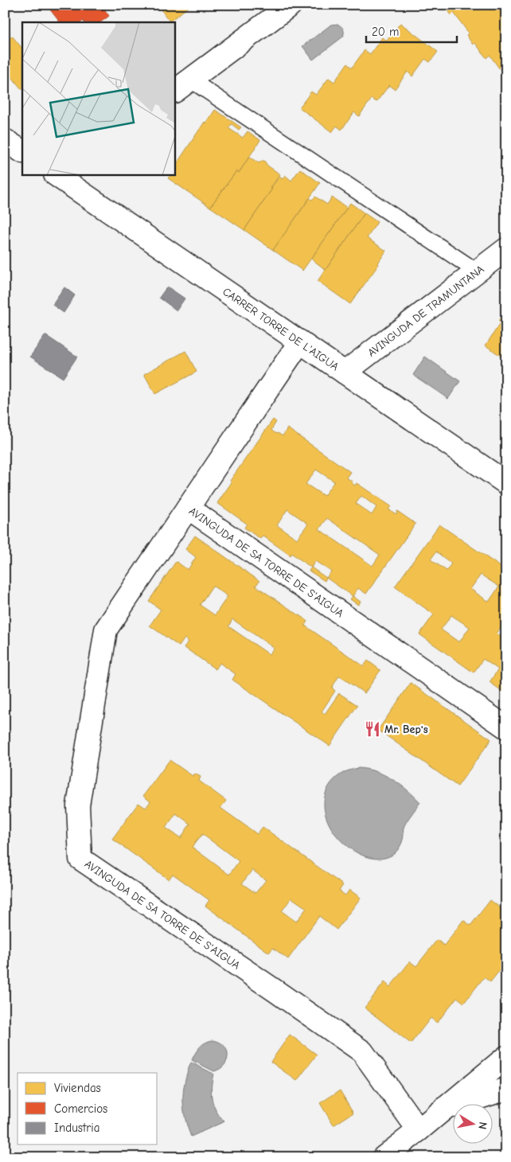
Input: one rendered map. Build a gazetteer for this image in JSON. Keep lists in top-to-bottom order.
{
  "streets": {
    "street": ["AVINGUDA DE TRAMUNTANA", "CARRER TORRE DE L'AIGUA", "AVINGUDA DE SA TORRE DE S'AIGUA"]
  },
  "crossings": [
    ["AVINGUDA DE TRAMUNTANA", "CARRER TORRE DE L'AIGUA"]
  ],
  "places": {
    "restaurant": ["Mr. Bep's"]
  },
  "legend": ["Viviendas", "Comercios", "Industria"],
  "scale_bar": "20 m",
  "north": "right"
}
